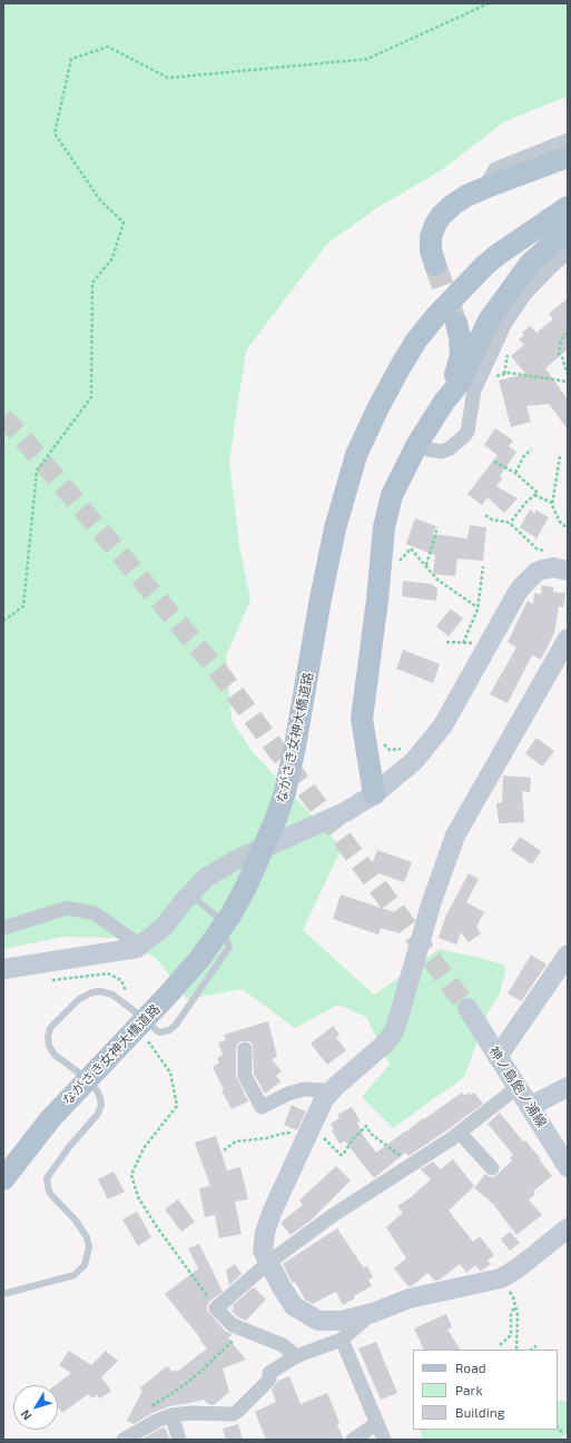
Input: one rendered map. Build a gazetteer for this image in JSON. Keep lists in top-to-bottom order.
{
  "streets": {
    "main road": ["ながさき女神大橋道路"],
    "street": ["神ノ島飽ノ浦線"]
  },
  "legend": ["Road", "Park", "Building"],
  "north": "bottom left"
}
